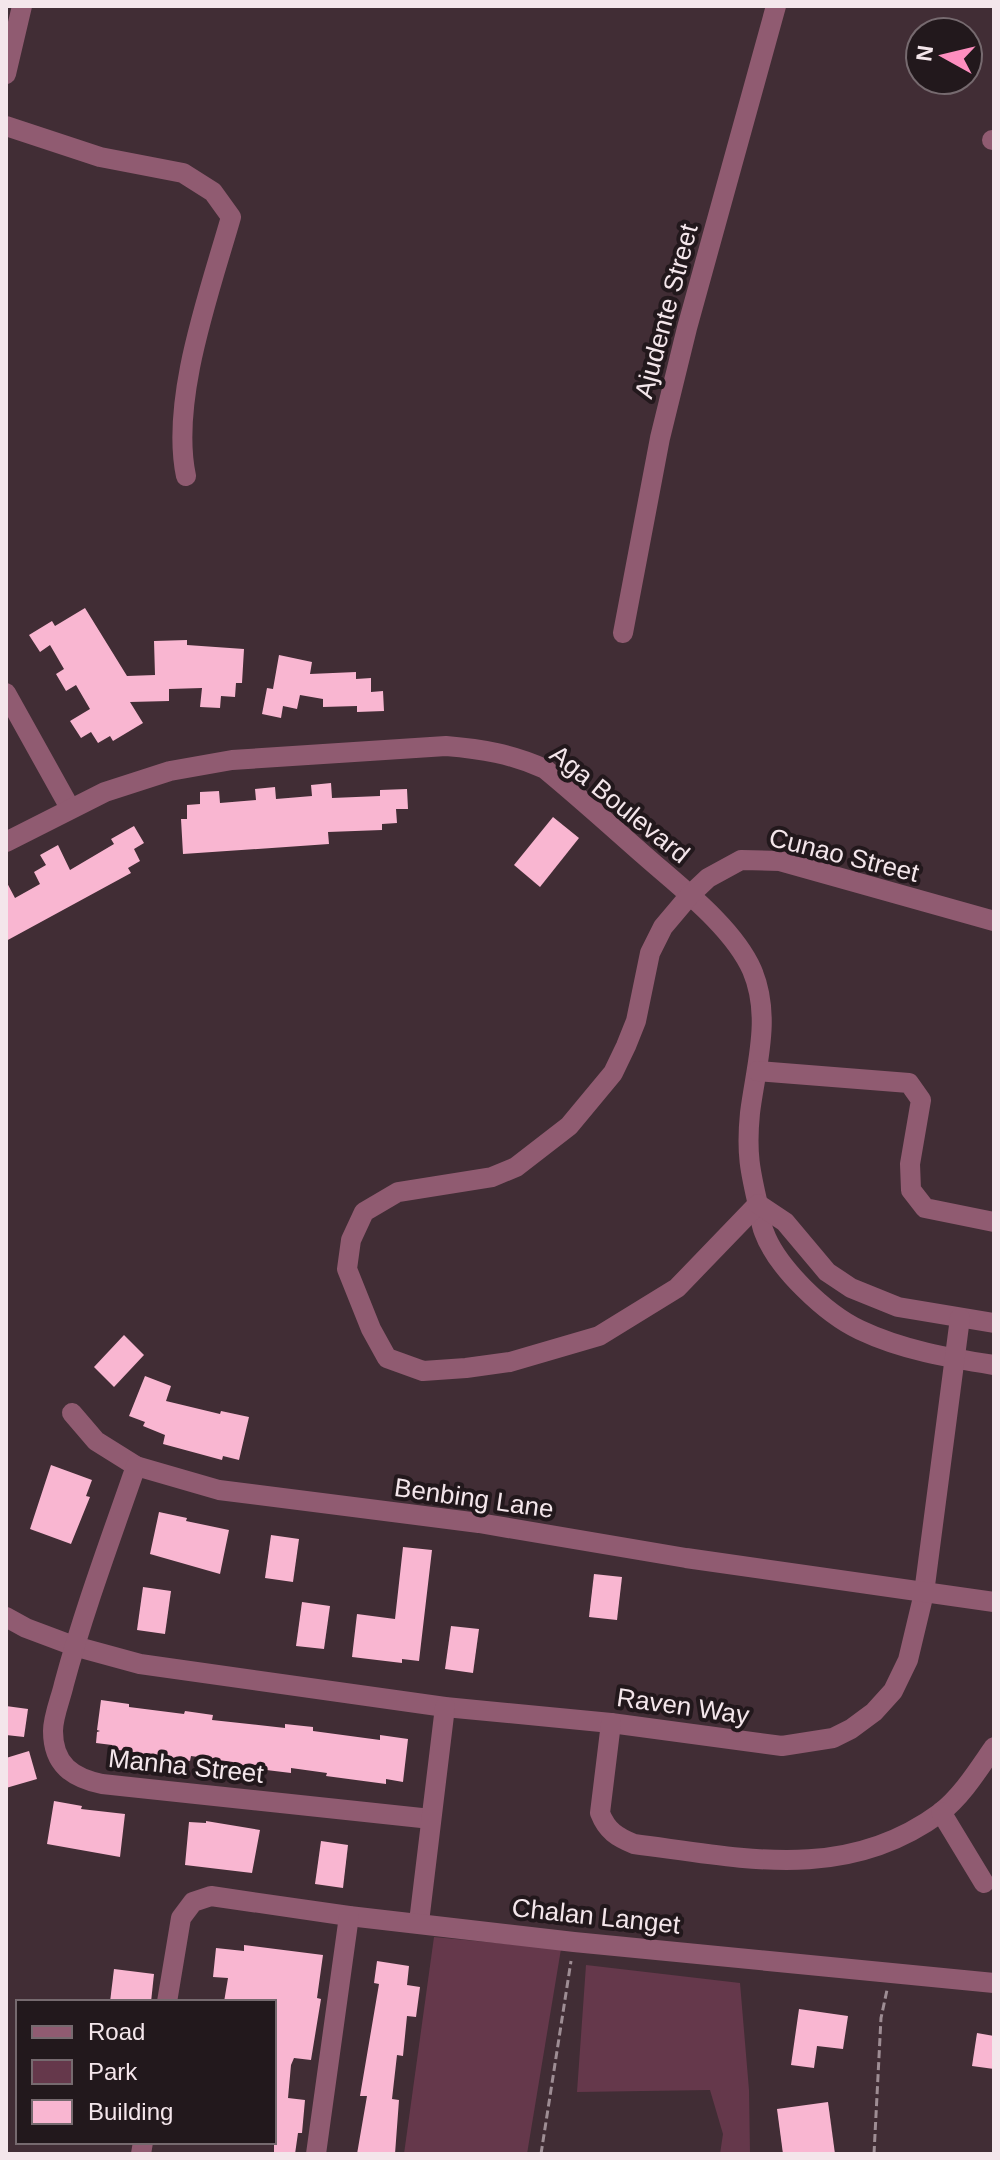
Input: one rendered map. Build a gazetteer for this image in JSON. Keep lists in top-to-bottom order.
{
  "streets": {
    "street": [
      "Ajudente Street",
      "Aga Boulevard",
      "Cunao Street",
      "Benbing Lane",
      "Raven Way",
      "Manha Street",
      "Chalan Langet"
    ]
  },
  "crossings": [
    ["Aga Boulevard", "Cunao Street"],
    ["Aga Boulevard", "Raven Way"],
    ["Benbing Lane", "Raven Way"],
    ["Raven Way", "Manha Street"]
  ],
  "legend": ["Road", "Park", "Building"],
  "north": "left"
}
